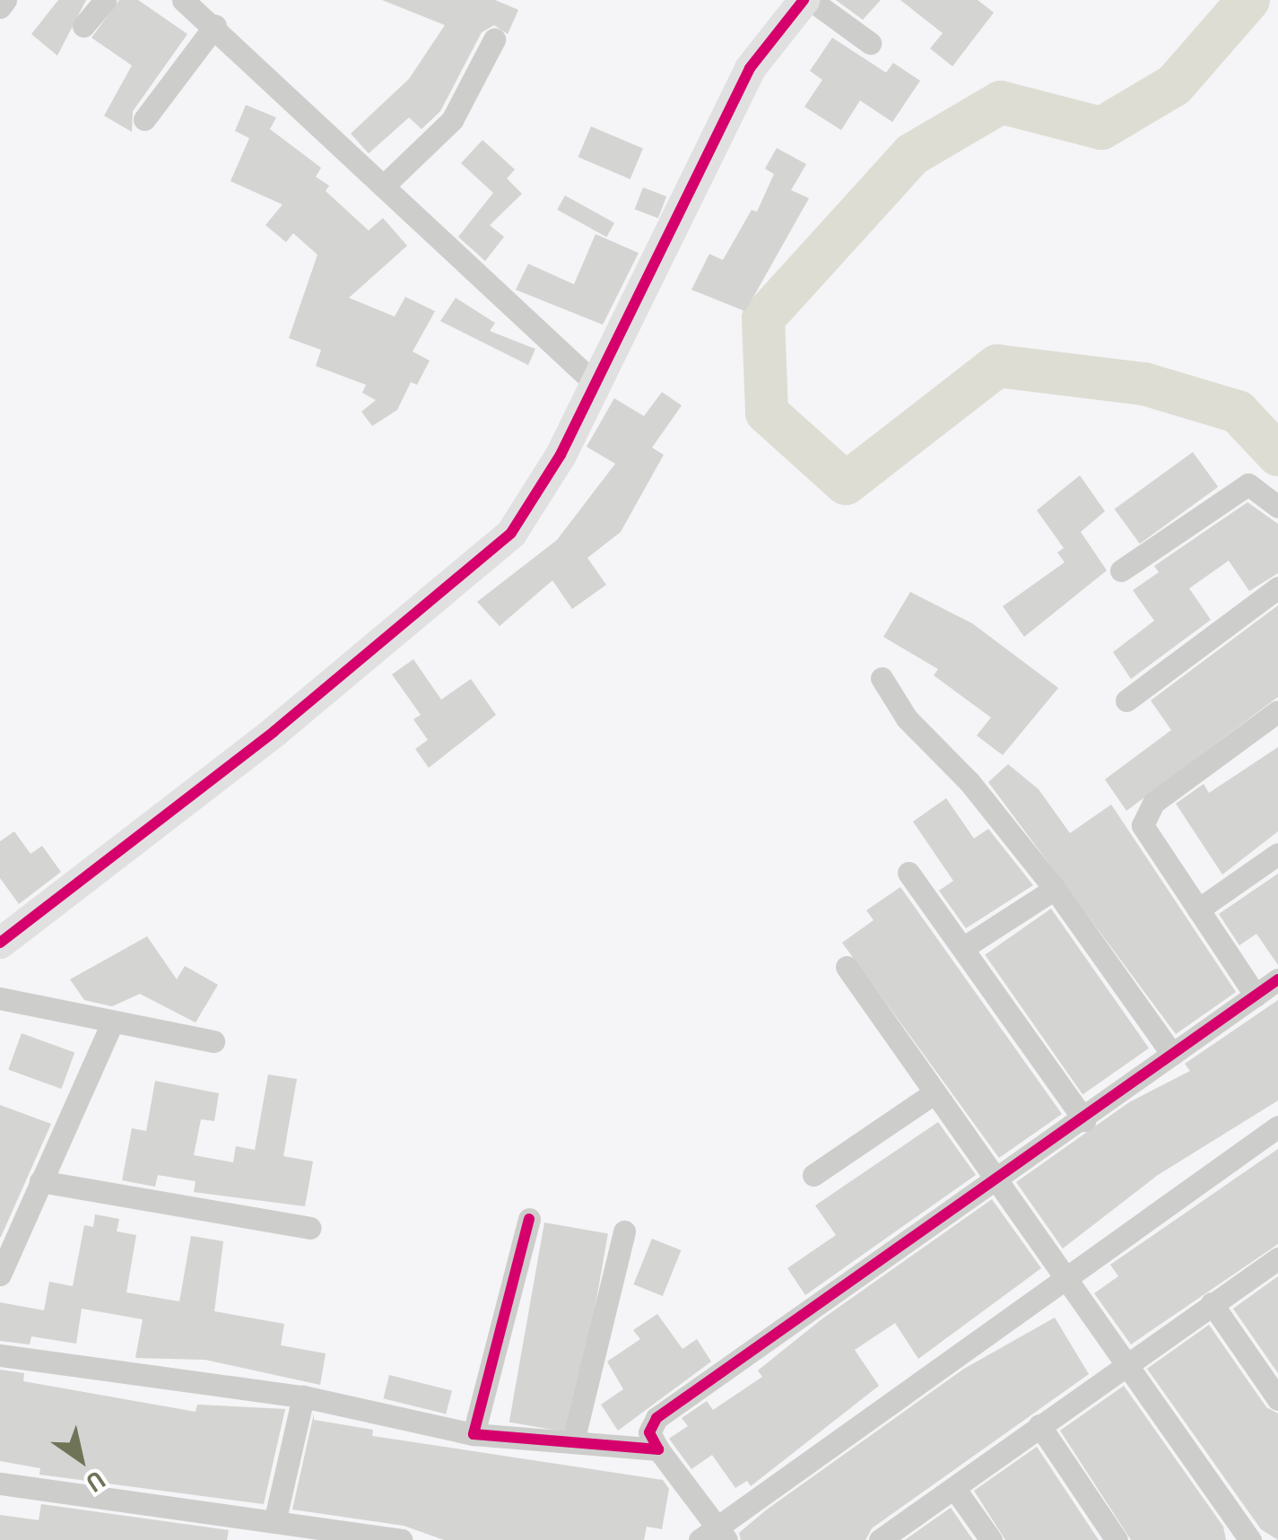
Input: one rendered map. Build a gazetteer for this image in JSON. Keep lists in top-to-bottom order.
{
  "north": "bottom right"
}
